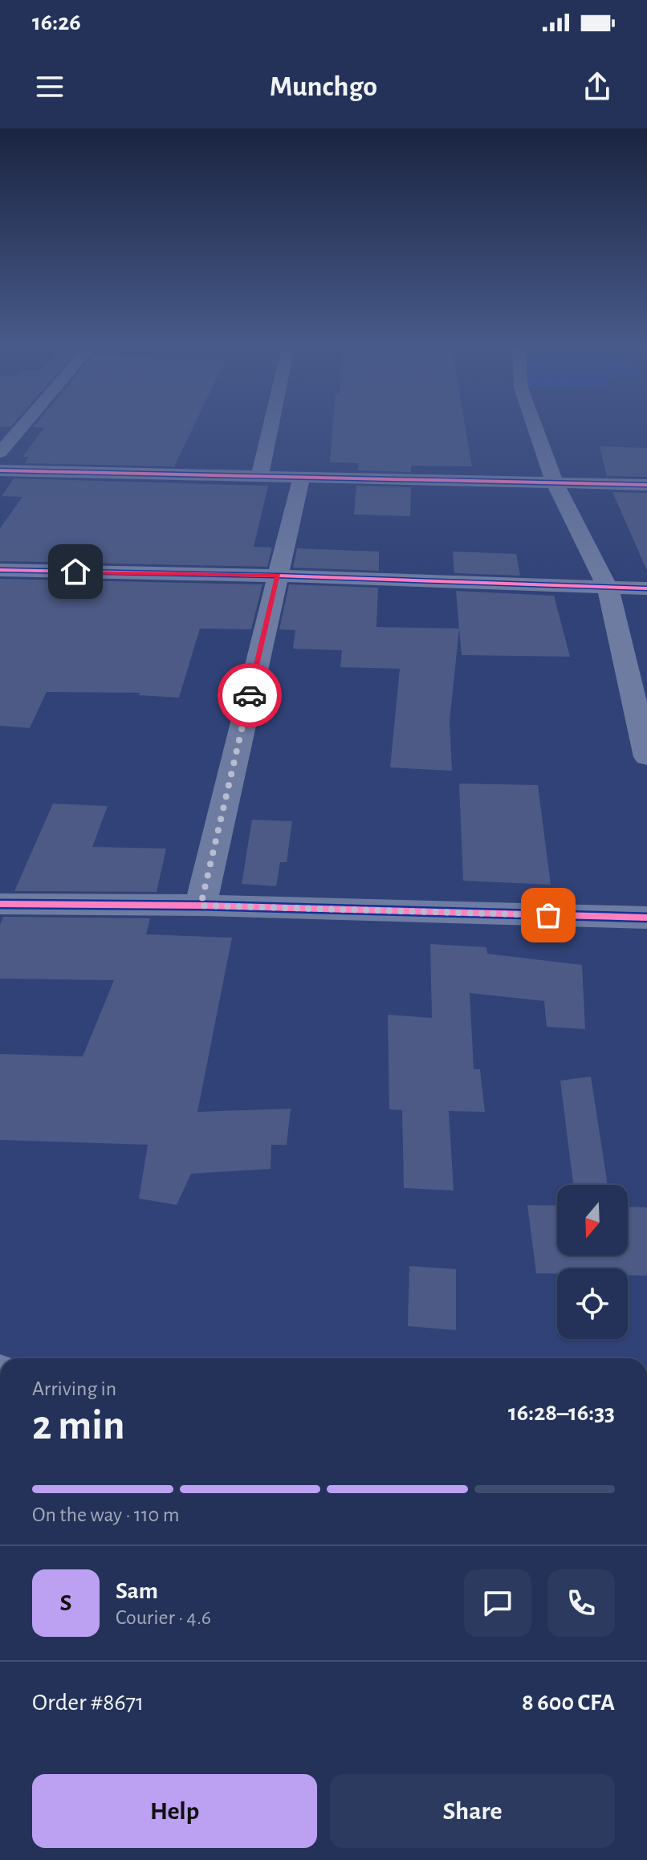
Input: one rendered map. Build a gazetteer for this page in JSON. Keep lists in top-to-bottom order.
{
  "north": "bottom",
  "page": {
    "status": "16:26",
    "header": "Munchgo",
    "heading": ["2 min", "Arriving in", "16:28–16:33"],
    "panel": [
      "Sam",
      "Courier · 4.6",
      "Order #8671",
      "8 600 CFA"
    ],
    "bar": "On the way · 110 m",
    "round": "S",
    "buttons": ["Help", "Share"]
  }
}
